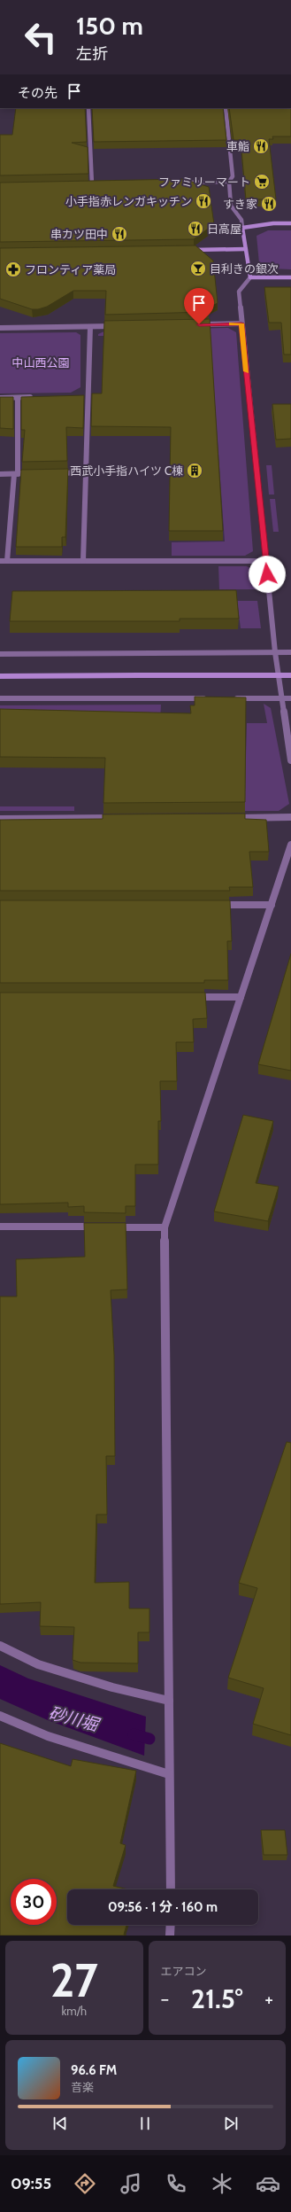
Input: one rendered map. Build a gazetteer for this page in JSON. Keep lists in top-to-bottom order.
{
  "water": ["砂川堀"],
  "parks": ["中山西公園"],
  "places": {
    "restaurant": [
      "車鮨",
      "小手指赤レンガキッチン",
      "すき家",
      "日高屋",
      "串カツ田中"
    ],
    "supermarket": ["ファミリーマート"],
    "bar": ["目利きの銀次"],
    "pharmacy": ["フロンティア薬局"],
    "building": ["西武小手指ハイツ C棟"]
  },
  "page": {
    "turn": ["150 m", "左折"],
    "then": "その先",
    "limit": "30",
    "trip": "09:56 · 1 分 · 160 m",
    "tile": [
      ["27", "km/h"],
      "エアコン"
    ],
    "heat": ["−", "21.5°", "+"],
    "song": ["96.6 FM", "音楽"],
    "tabs": "09:55"
  }
}
